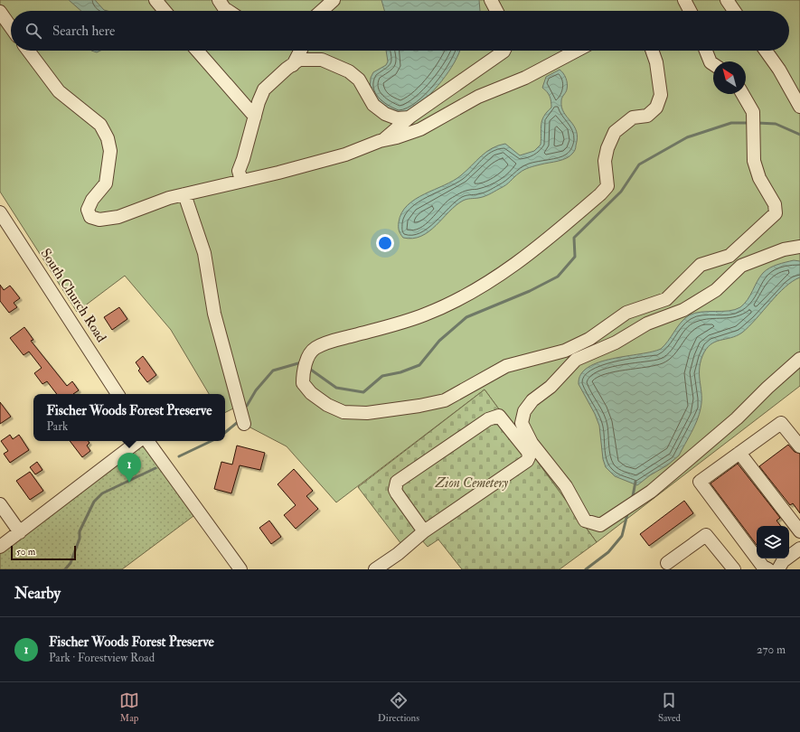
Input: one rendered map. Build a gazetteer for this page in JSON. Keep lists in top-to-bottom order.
{
  "streets": {
    "street": ["South Church Road"]
  },
  "parks": ["Zion Cemetery"],
  "scale_bar": "50 m",
  "north": "top left",
  "page": {
    "search": "Search here",
    "popup": ["Fischer Woods Forest Preserve", "Park"],
    "pins": "1",
    "scale": "50 m",
    "heading": "Nearby",
    "list": [
      {
        "mark": "1",
        "name": "Fischer Woods Forest Preserve",
        "note": "Park · Forestview Road",
        "value": "270 m"
      }
    ],
    "nav": ["Map", "Directions", "Saved"]
  }
}
